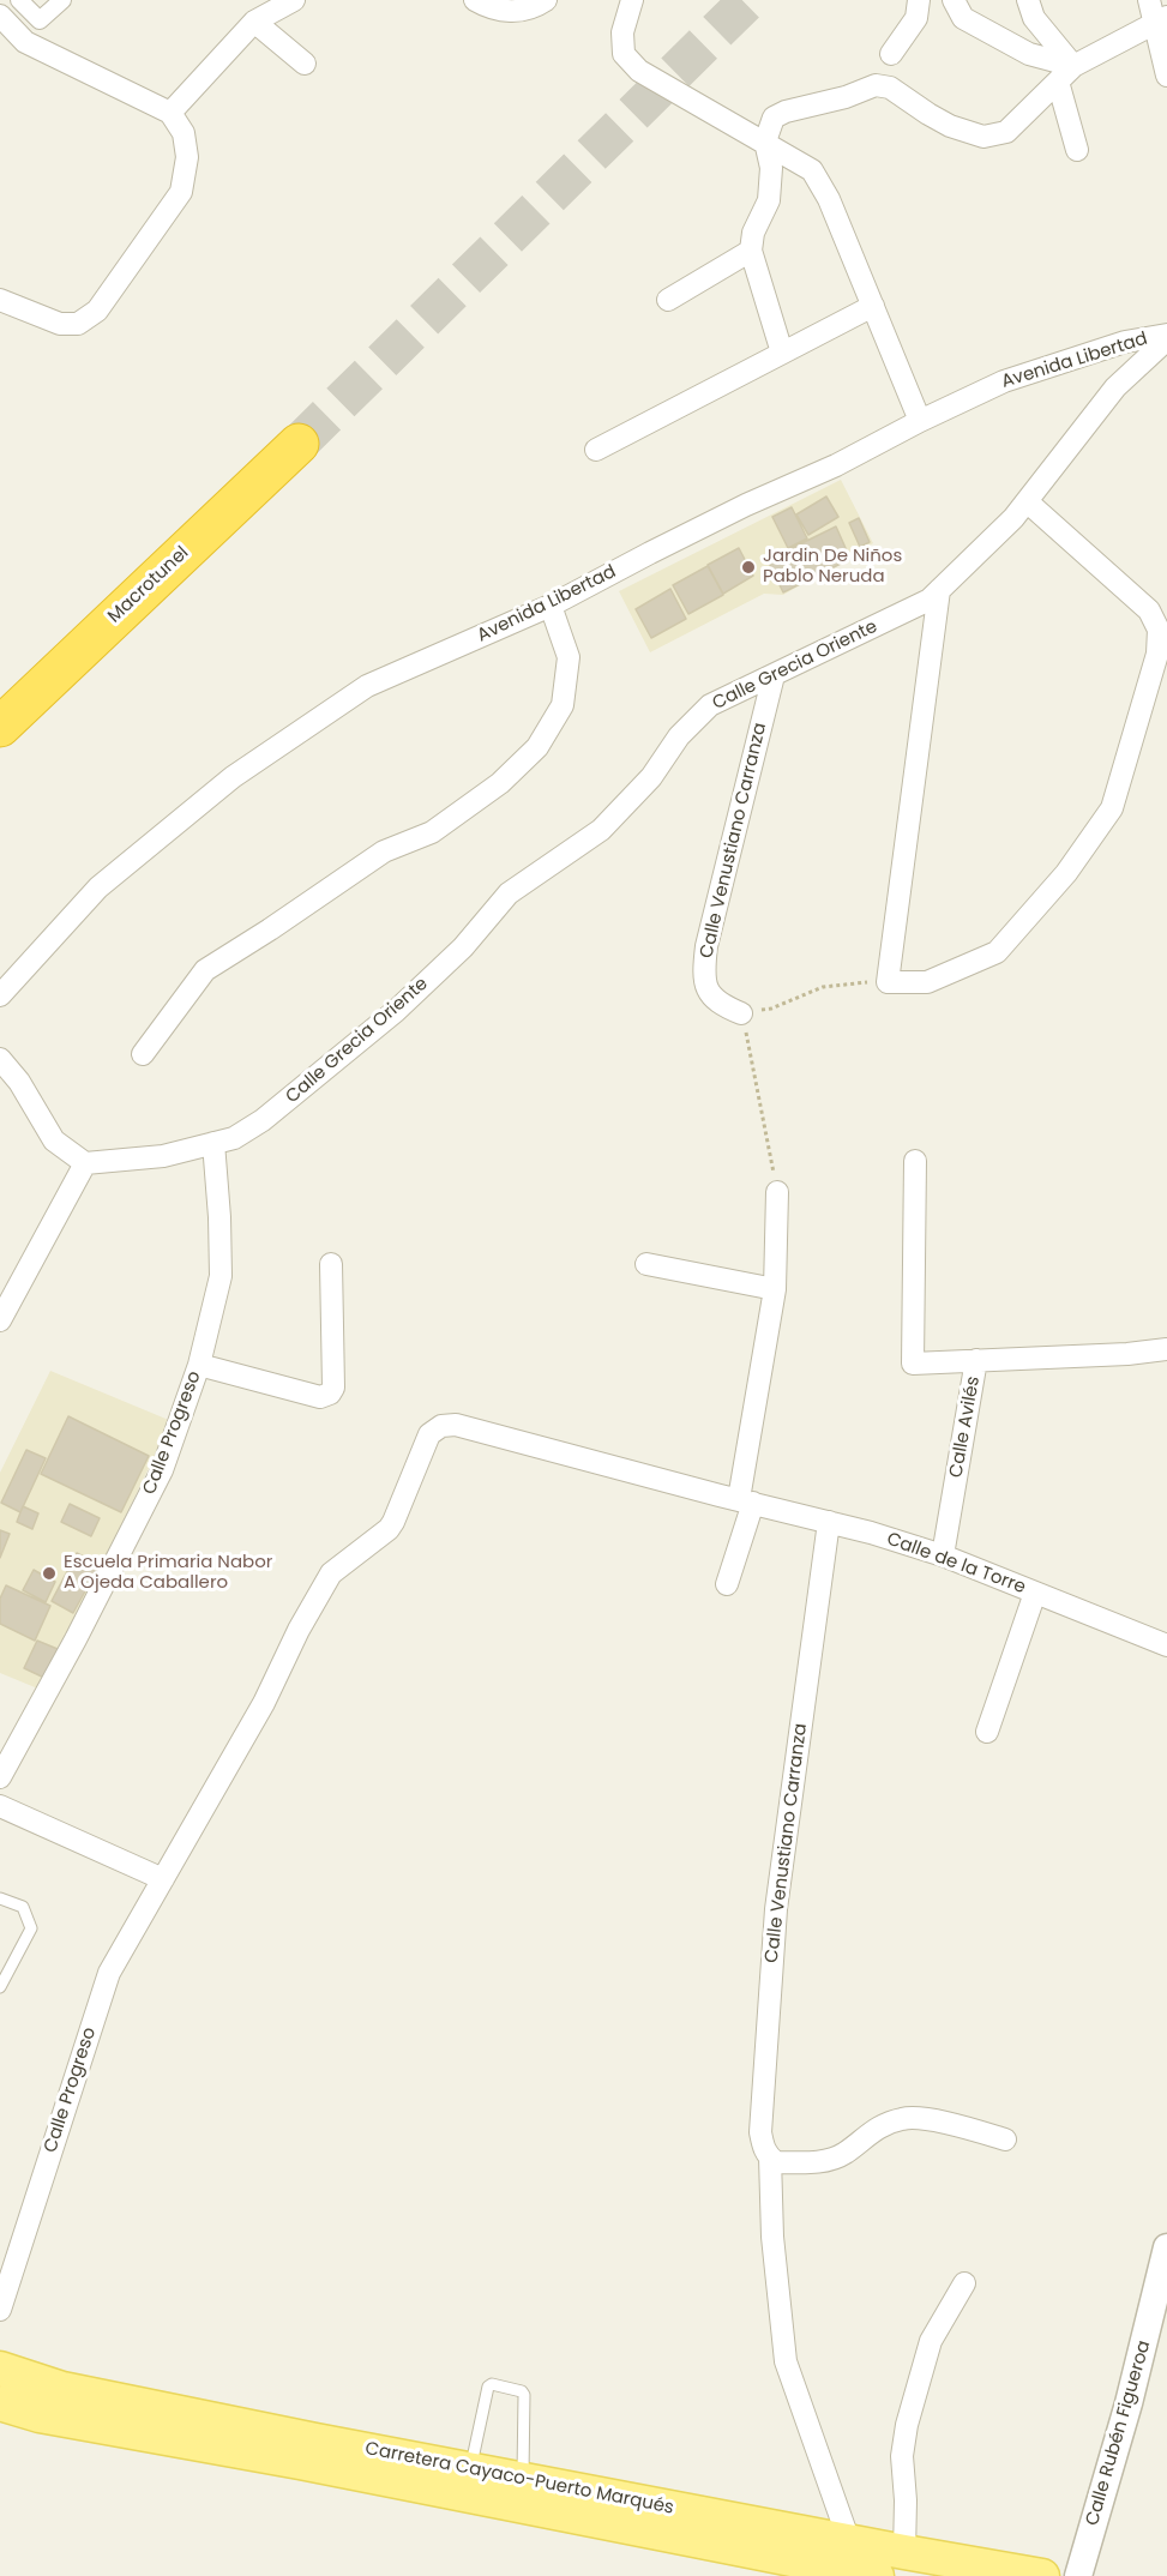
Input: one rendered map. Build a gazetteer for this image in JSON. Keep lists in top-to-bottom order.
{
  "streets": {
    "highway": ["Macrotunel"],
    "main road": ["Carretera Cayaco-Puerto Marqués"],
    "street": [
      "Avenida Libertad",
      "Calle Grecia Oriente",
      "Calle Venustiano Carranza",
      "Calle Avilés",
      "Calle Progreso",
      "Calle de la Torre",
      "Calle Rubén Figueroa"
    ]
  },
  "crossings": [
    ["Calle Grecia Oriente", "Calle Venustiano Carranza"],
    ["Calle Grecia Oriente", "Calle Progreso"],
    ["Calle Venustiano Carranza", "Calle de la Torre"],
    ["Calle Venustiano Carranza", "Carretera Cayaco-Puerto Marqués"],
    ["Calle Avilés", "Calle de la Torre"],
    ["Calle Progreso", "Calle de la Torre"]
  ],
  "places": ["Jardin De Niños Pablo Neruda", "Escuela Primaria Nabor A Ojeda Caballero"]
}
